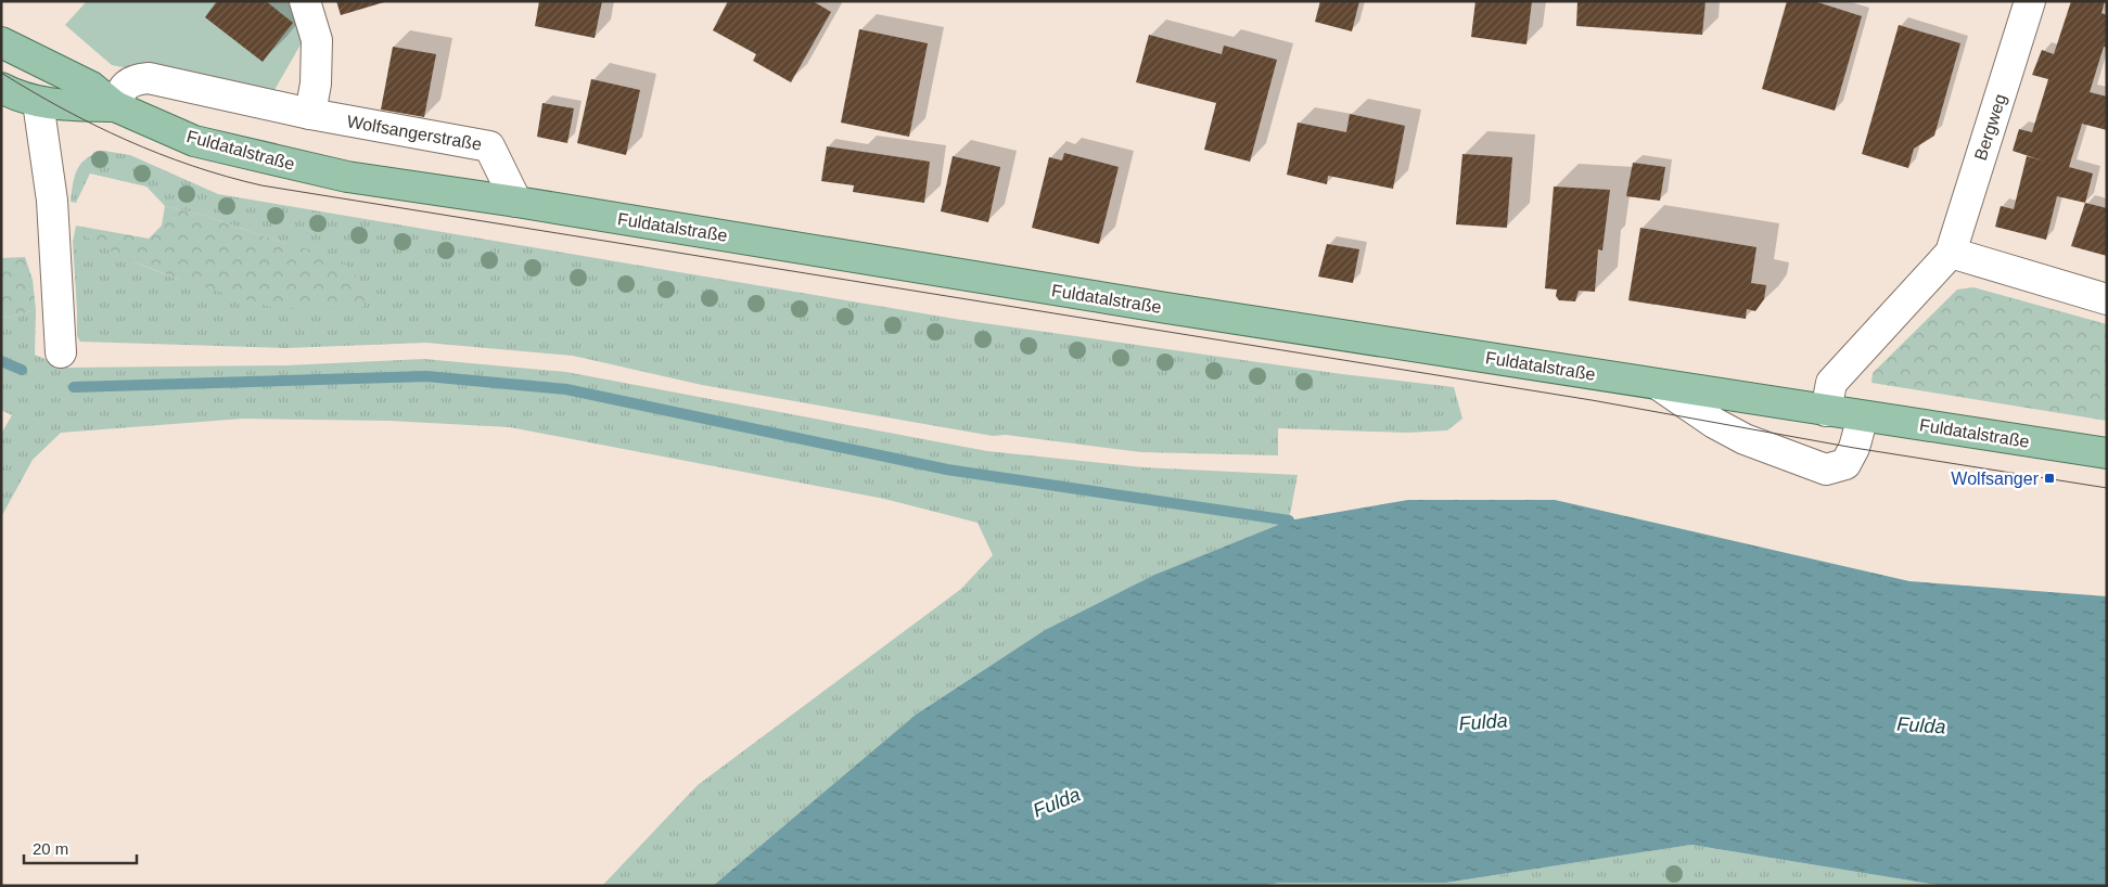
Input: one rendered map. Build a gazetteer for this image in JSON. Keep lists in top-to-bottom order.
{
  "streets": {
    "main road": ["Fuldatalstraße"],
    "street": ["Bergweg", "Wolfsangerstraße"]
  },
  "crossings": [
    ["Bergweg", "Fuldatalstraße"],
    ["Wolfsangerstraße", "Fuldatalstraße"]
  ],
  "water": ["Fulda"],
  "places": {
    "transit": ["Wolfsanger"]
  },
  "scale_bar": "20 m"
}
